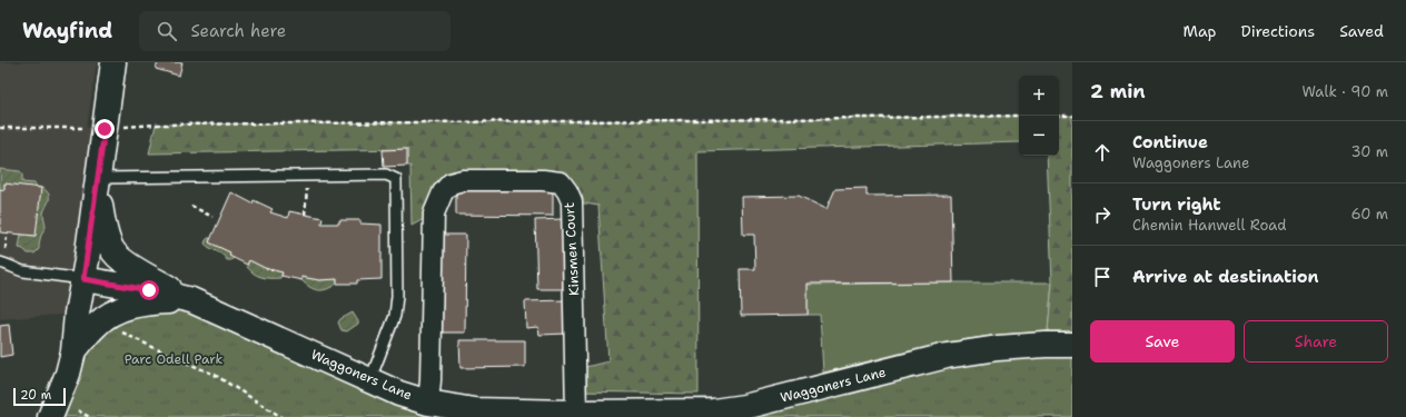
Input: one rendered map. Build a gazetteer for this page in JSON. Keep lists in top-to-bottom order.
{
  "streets": {
    "street": ["Kinsmen Court", "Waggoners Lane"]
  },
  "crossings": [
    ["Kinsmen Court", "Waggoners Lane"]
  ],
  "parks": ["Parc Odell Park"],
  "scale_bar": "20 m",
  "page": {
    "header": "Wayfind",
    "search": "Search here",
    "nav": ["Map", "Directions", "Saved"],
    "heading": ["2 min", "Walk · 90 m"],
    "map_buttons": ["+", "−"],
    "list": [
      ["Continue", "Waggoners Lane", "30 m"],
      ["Turn right", "Chemin Hanwell Road", "60 m"],
      "Arrive at destination"
    ],
    "buttons": ["Save", "Share"],
    "scale": "20 m"
  }
}
